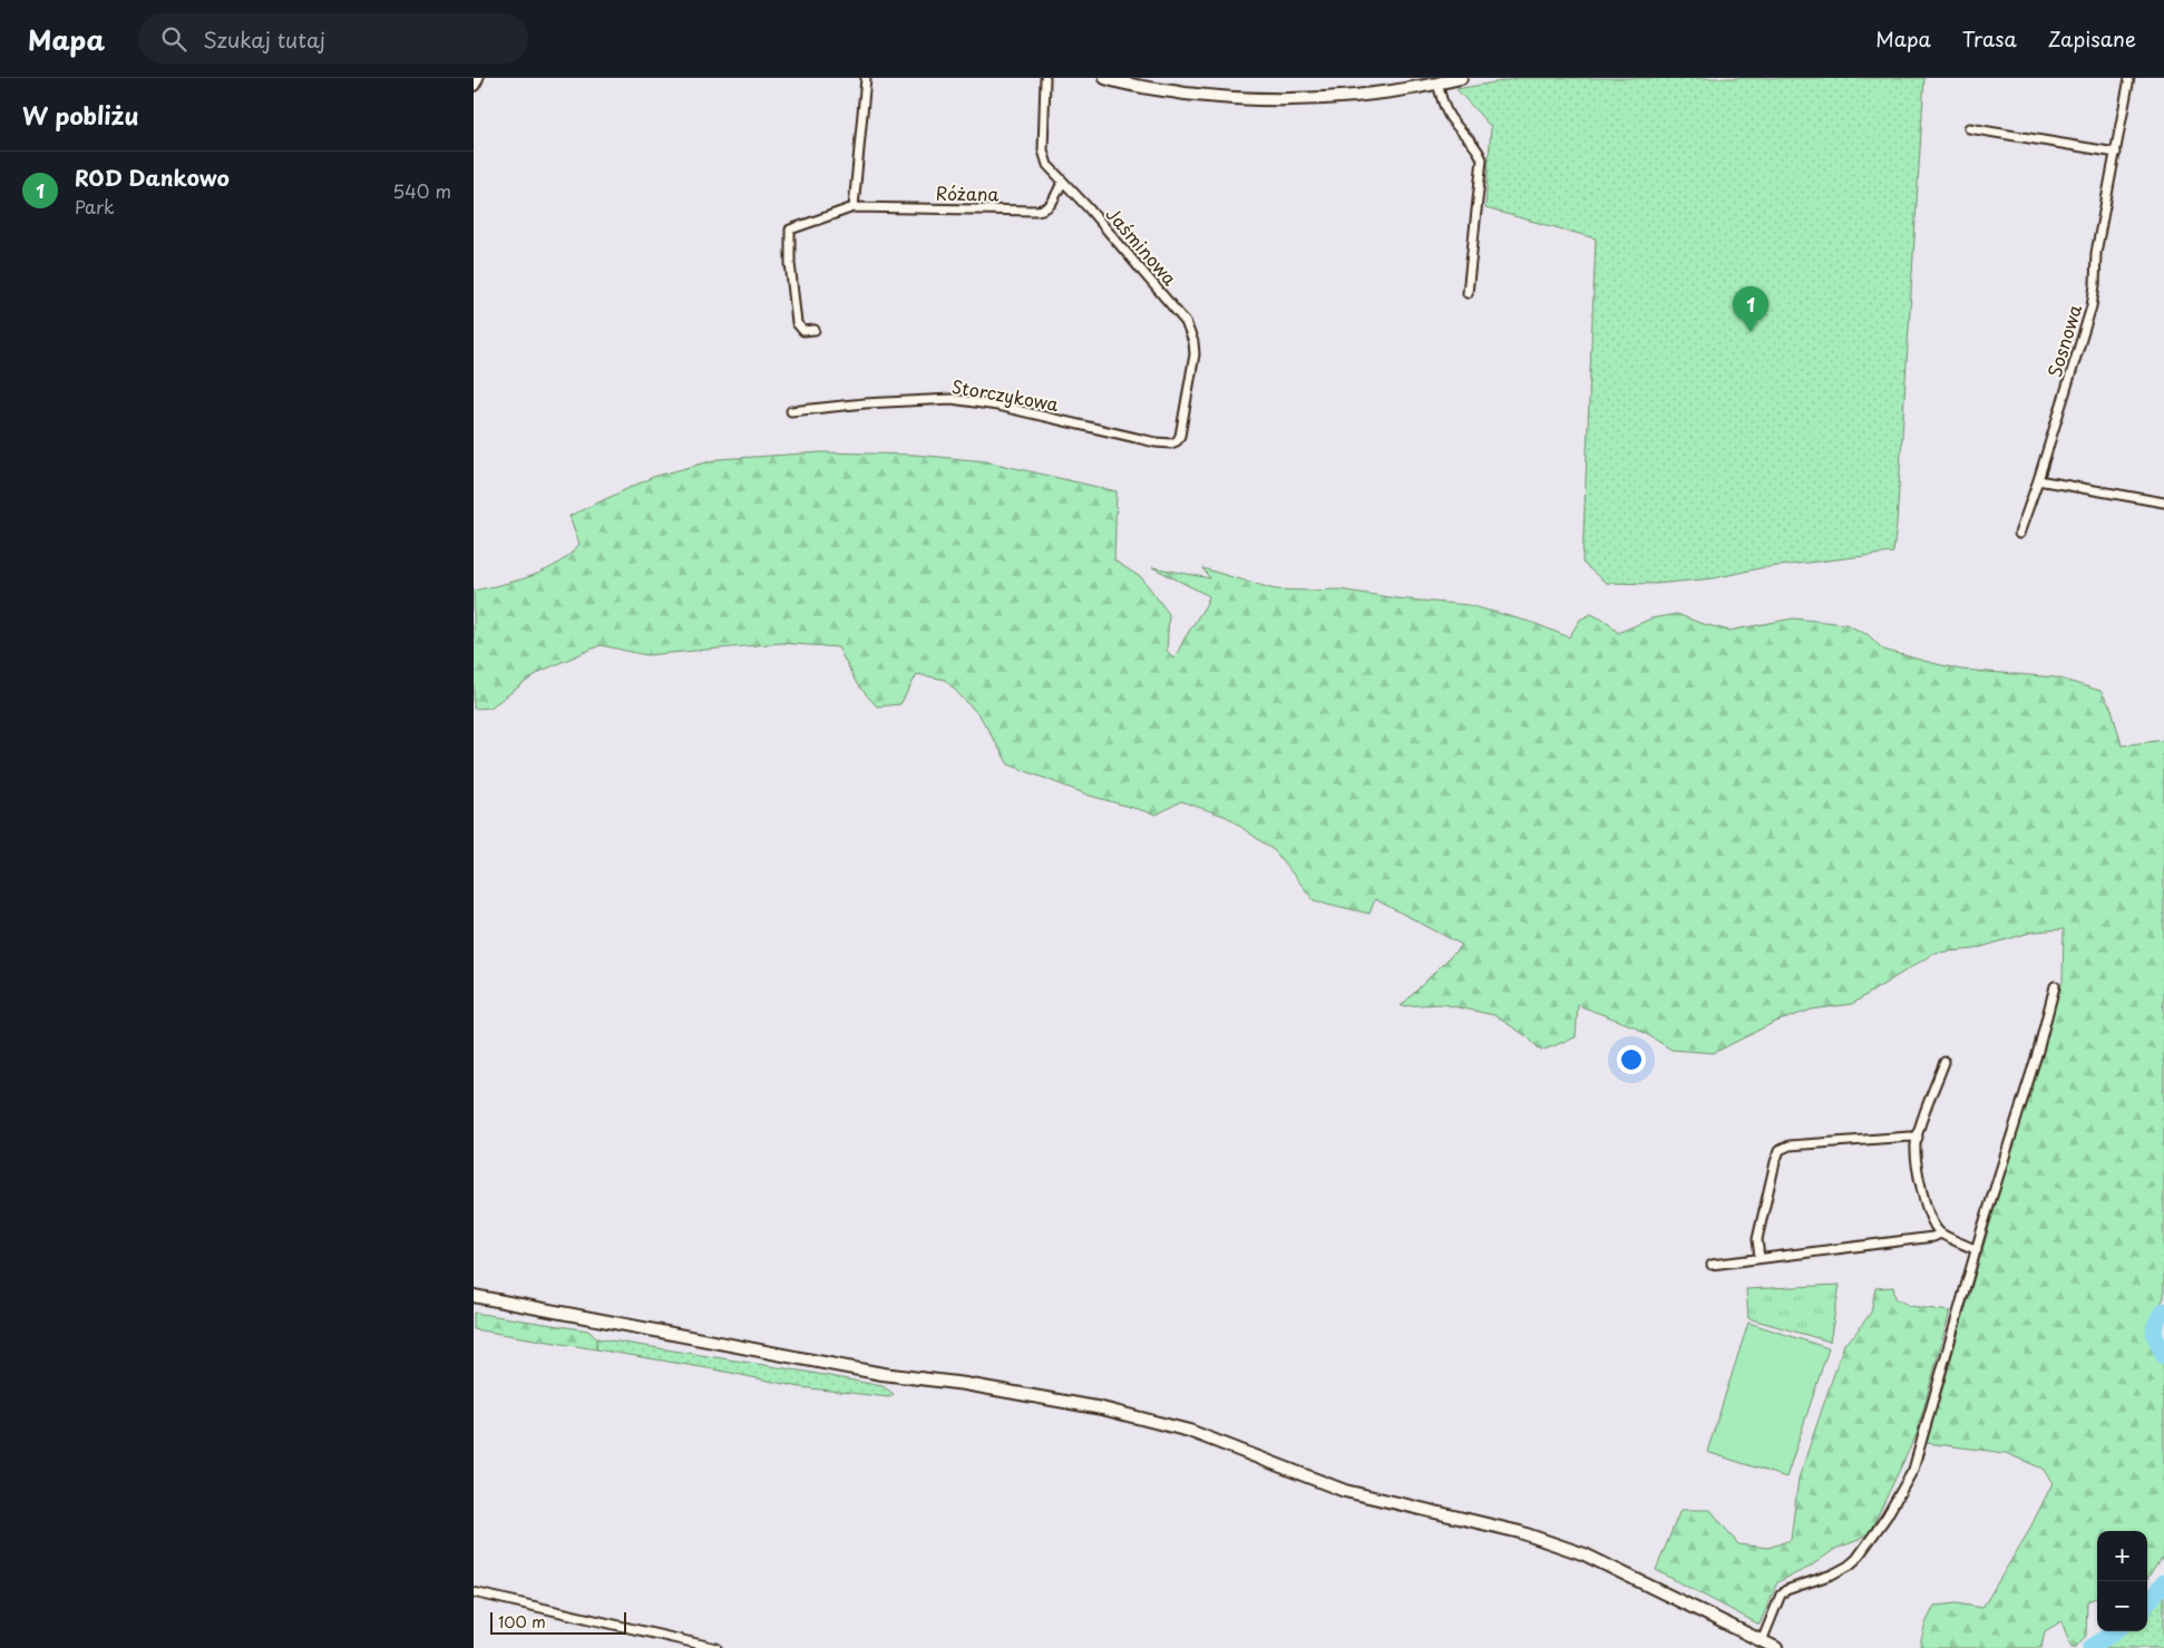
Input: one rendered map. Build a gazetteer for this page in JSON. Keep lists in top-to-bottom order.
{
  "streets": {
    "street": [
      "Różana",
      "Jaśminowa",
      "Sosnowa",
      "Storczykowa"
    ]
  },
  "crossings": [
    ["Różana", "Jaśminowa"],
    ["Jaśminowa", "Storczykowa"]
  ],
  "scale_bar": "100 m",
  "page": {
    "header": "Mapa",
    "search": "Szukaj tutaj",
    "nav": ["Mapa", "Trasa", "Zapisane"],
    "heading": "W pobliżu",
    "list": [
      {
        "mark": "1",
        "name": "ROD Dankowo",
        "note": "Park",
        "value": "540 m"
      }
    ],
    "pins": "1",
    "map_buttons": ["+", "−"],
    "scale": "100 m"
  }
}
